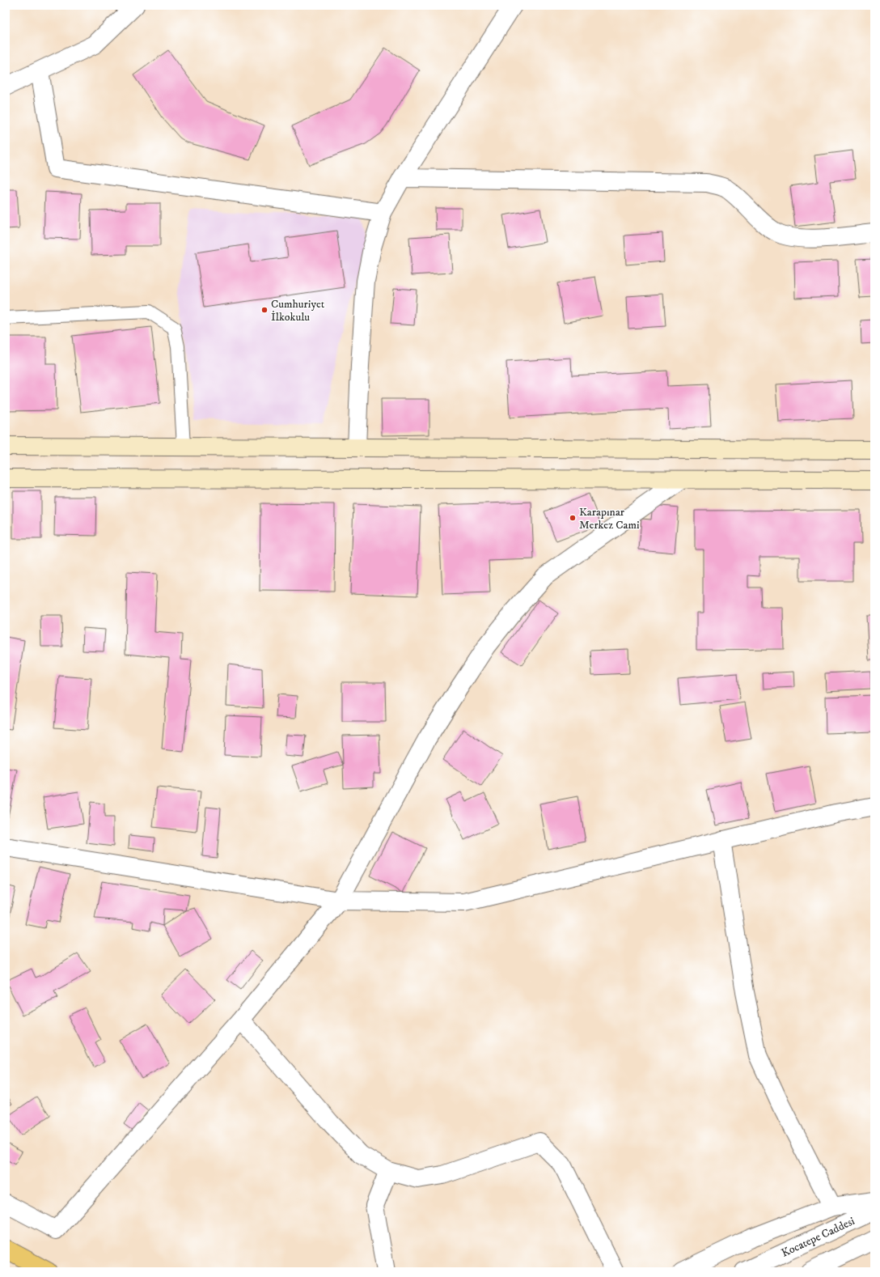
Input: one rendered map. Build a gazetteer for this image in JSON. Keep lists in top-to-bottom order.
{
  "streets": {
    "street": ["Kocatepe Caddesi"]
  },
  "places": ["Cumhuriyet İlkokulu", "Karapınar Merkez Cami"]
}
